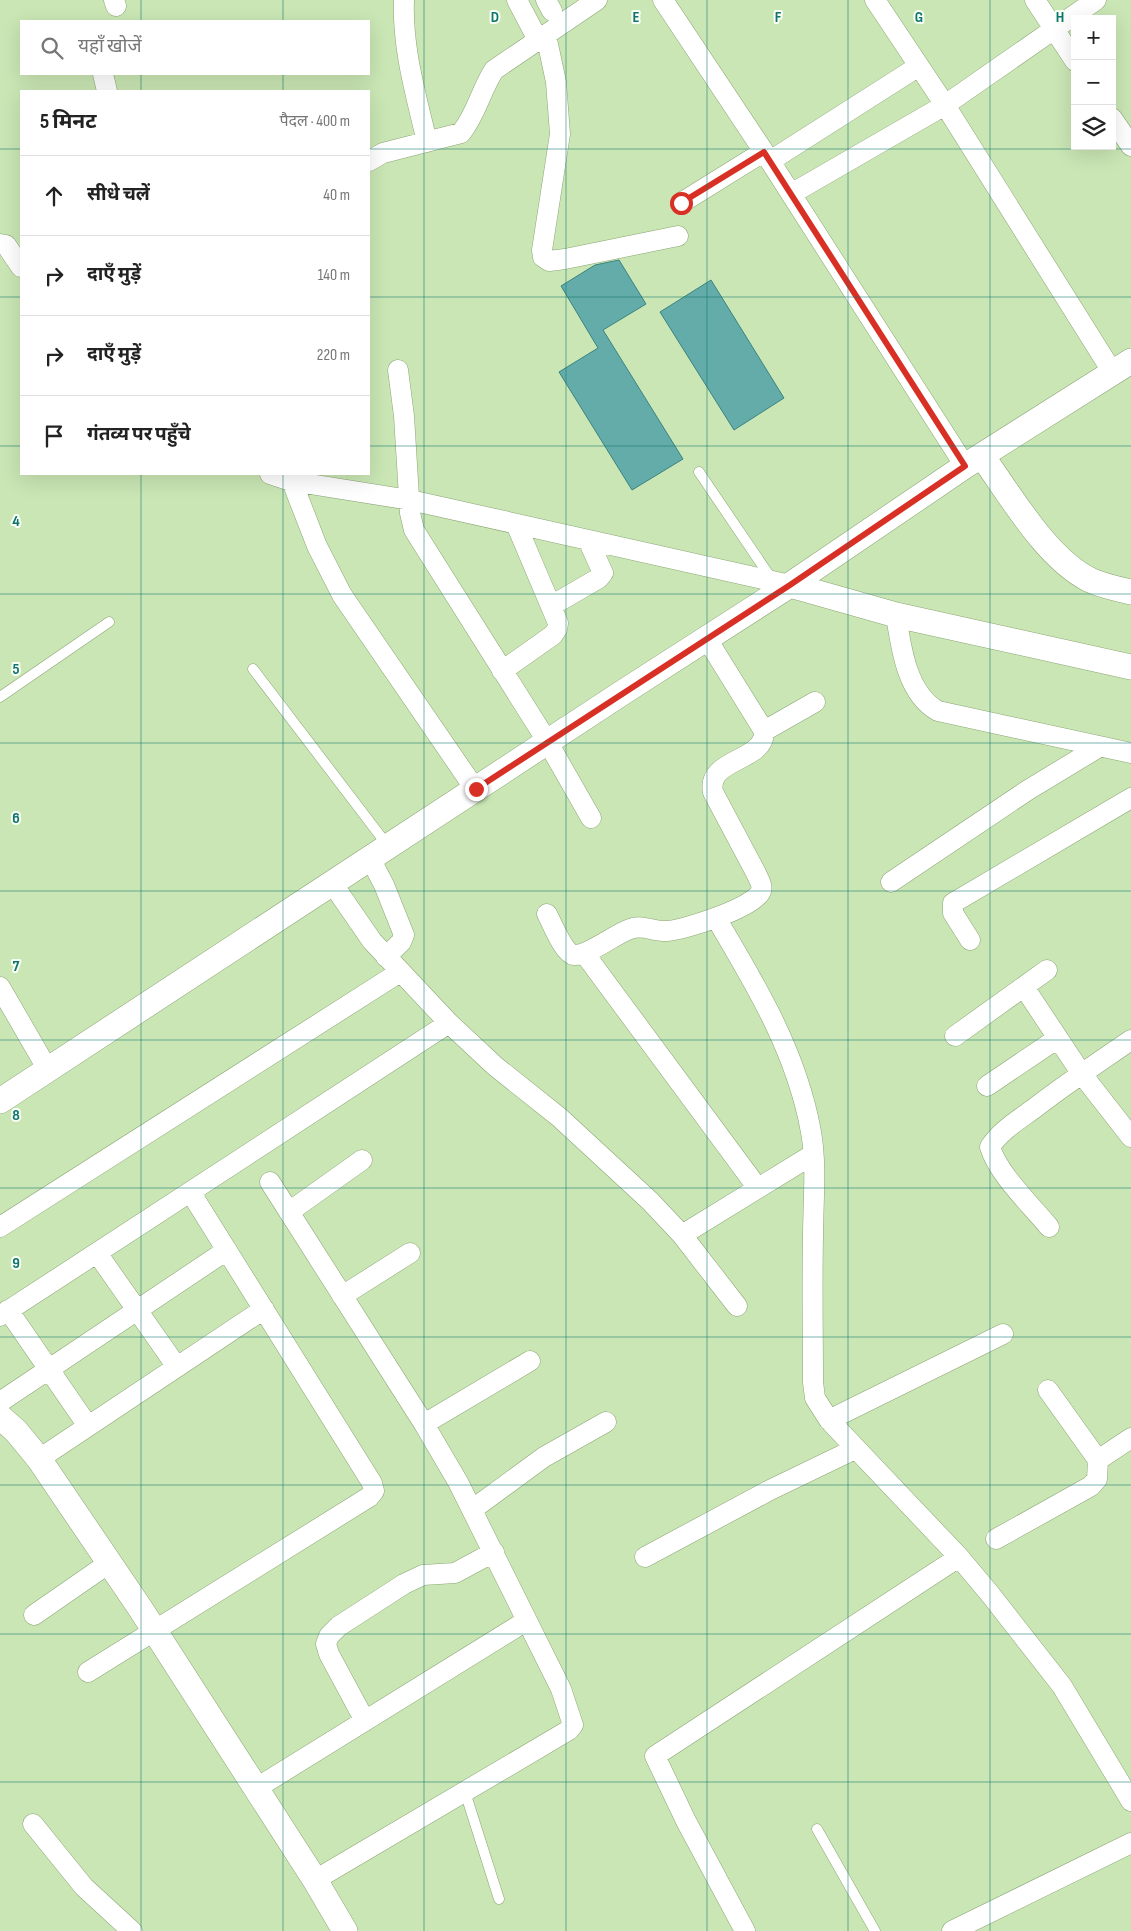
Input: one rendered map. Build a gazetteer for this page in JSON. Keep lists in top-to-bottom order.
{
  "page": {
    "map_buttons": ["+", "−"],
    "search": "यहाँ खोजें",
    "heading": ["5 मिनट", "पैदल · 400 m"],
    "list": [
      ["सीधे चलें", "40 m"],
      ["दाएँ मुड़ें", "140 m"],
      ["दाएँ मुड़ें", "220 m"],
      "गंतव्य पर पहुँचे"
    ]
  },
  "grid": {
    "columns": [
      "D",
      "E",
      "F",
      "G",
      "H"
    ],
    "rows": [
      "4",
      "5",
      "6",
      "7",
      "8",
      "9"
    ]
  }
}
